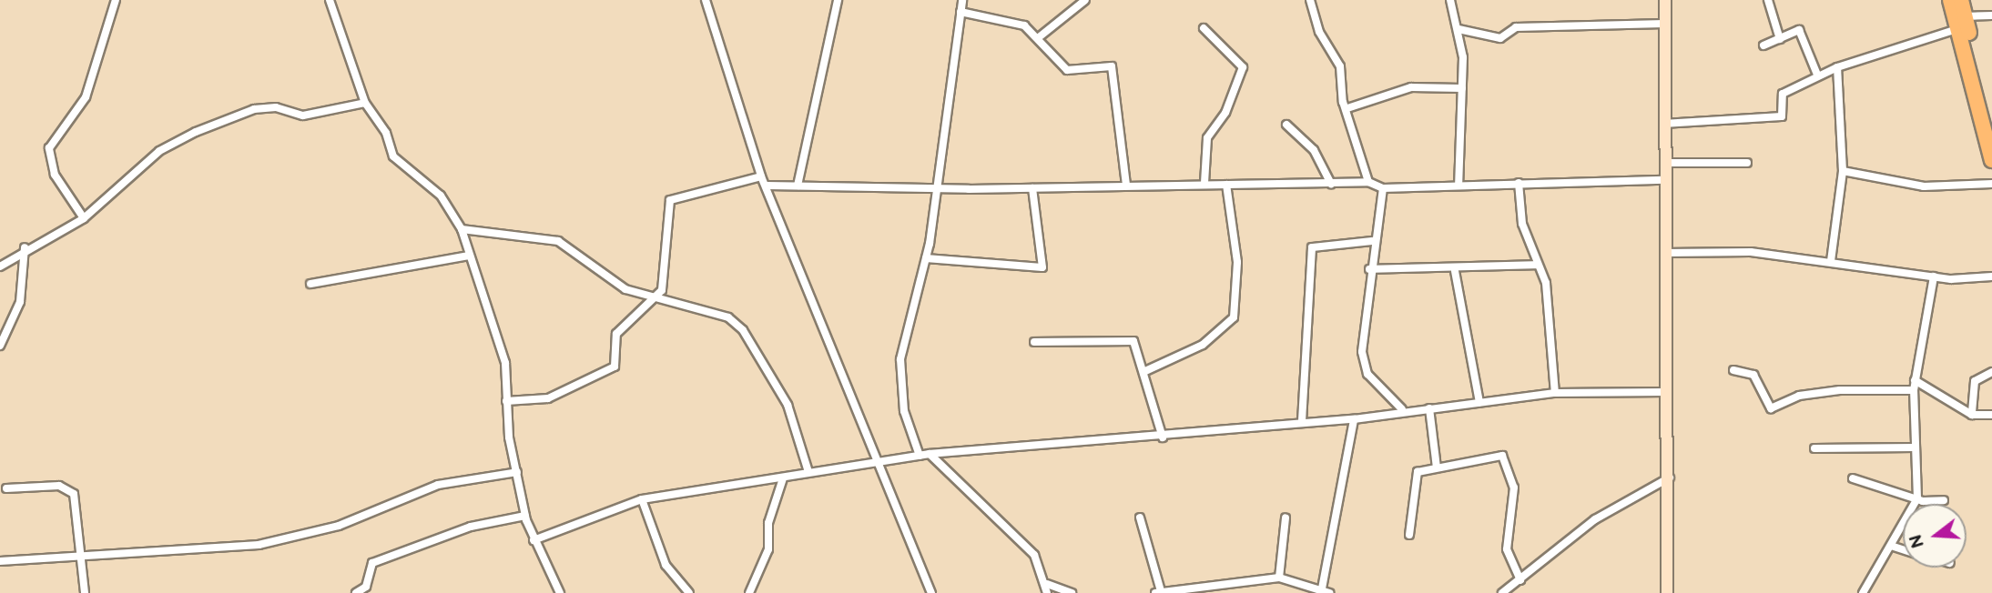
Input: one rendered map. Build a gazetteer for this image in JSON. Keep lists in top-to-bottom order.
{
  "north": "left"
}
